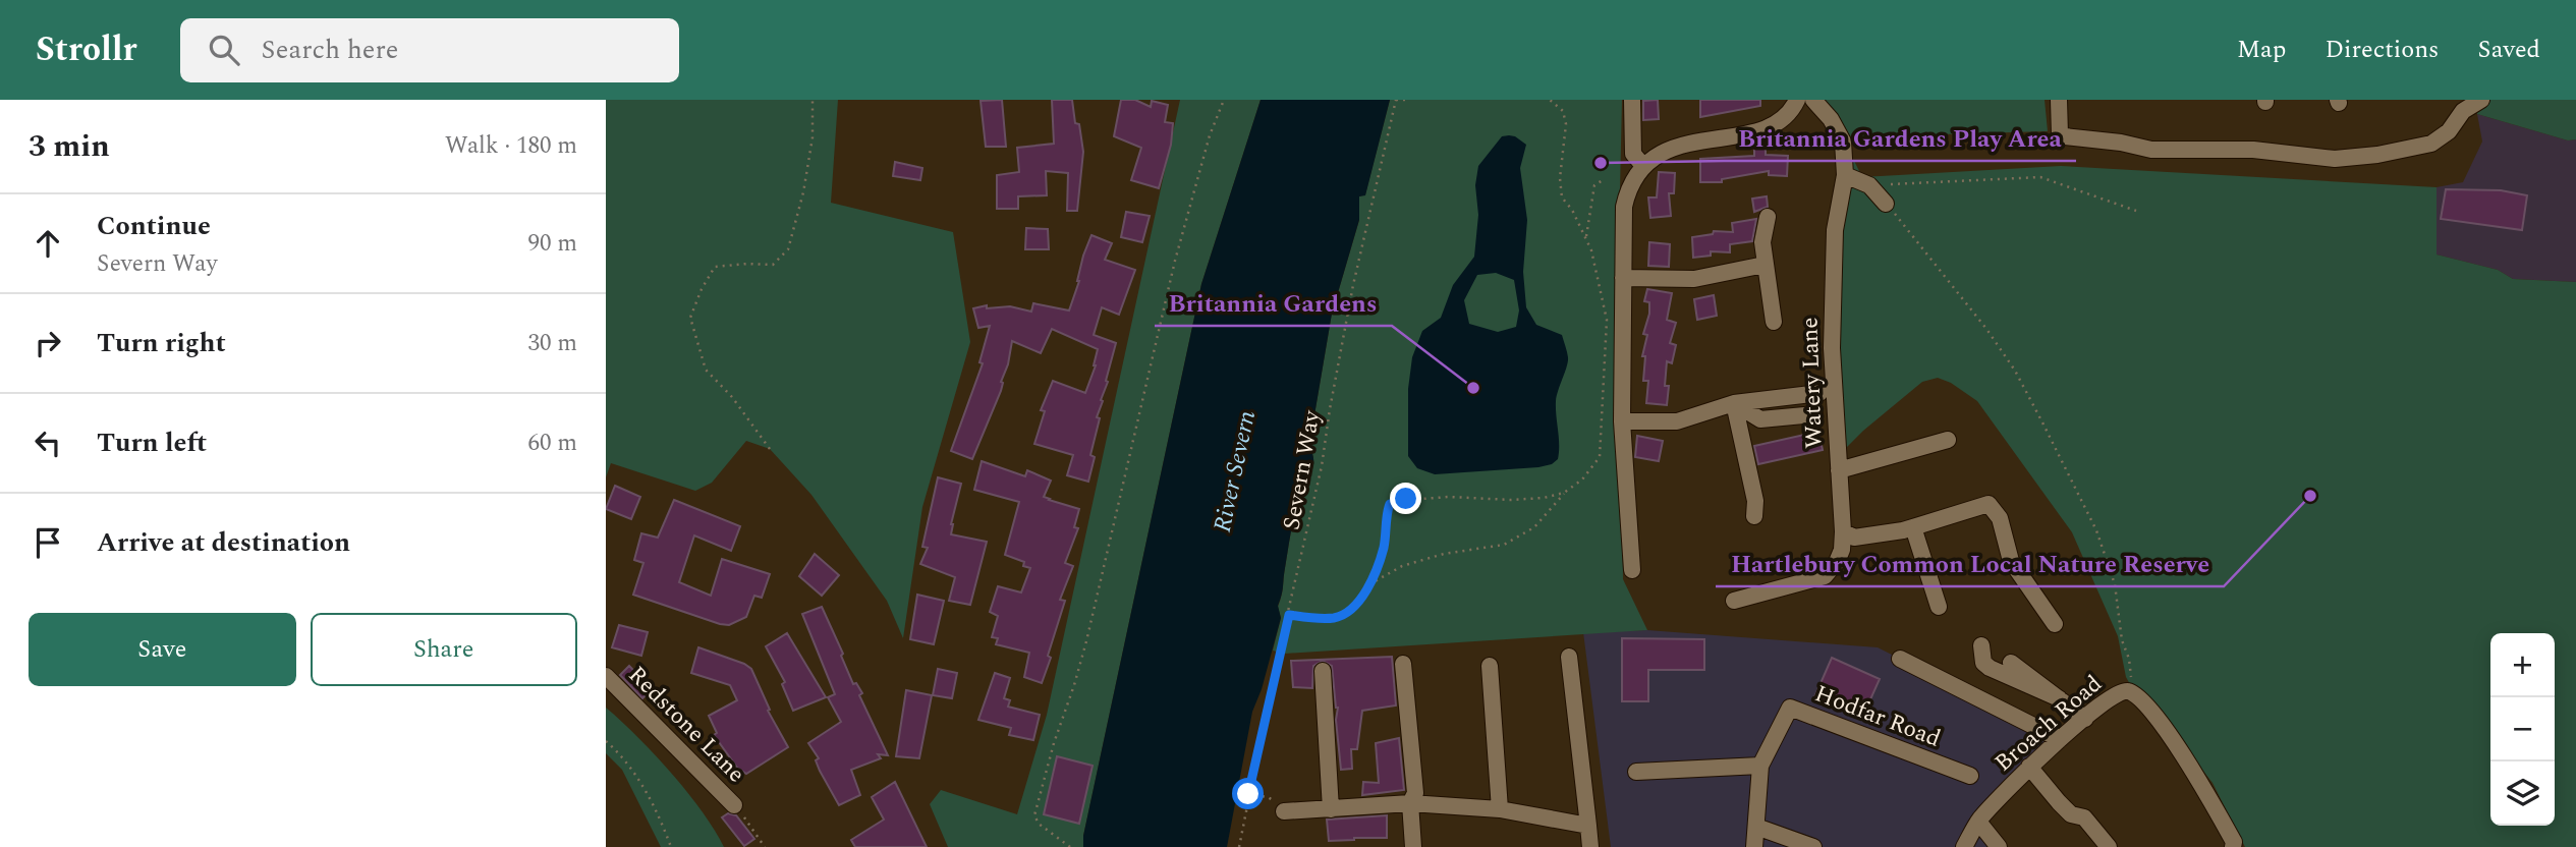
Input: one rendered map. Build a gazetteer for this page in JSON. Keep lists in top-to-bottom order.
{
  "streets": {
    "street": [
      "Watery Lane",
      "Hodfar Road",
      "Broach Road",
      "Redstone Lane"
    ],
    "path": ["Severn Way"]
  },
  "water": ["River Severn"],
  "places": ["Britannia Gardens Play Area", "Britannia Gardens", "Hartlebury Common Local Nature Reserve"],
  "page": {
    "header": "Strollr",
    "search": "Search here",
    "nav": ["Map", "Directions", "Saved"],
    "heading": ["3 min", "Walk · 180 m"],
    "list": [
      ["Continue", "Severn Way", "90 m"],
      ["Turn right", "30 m"],
      ["Turn left", "60 m"],
      "Arrive at destination"
    ],
    "buttons": ["Save", "Share"],
    "map_buttons": ["+", "−"]
  }
}
